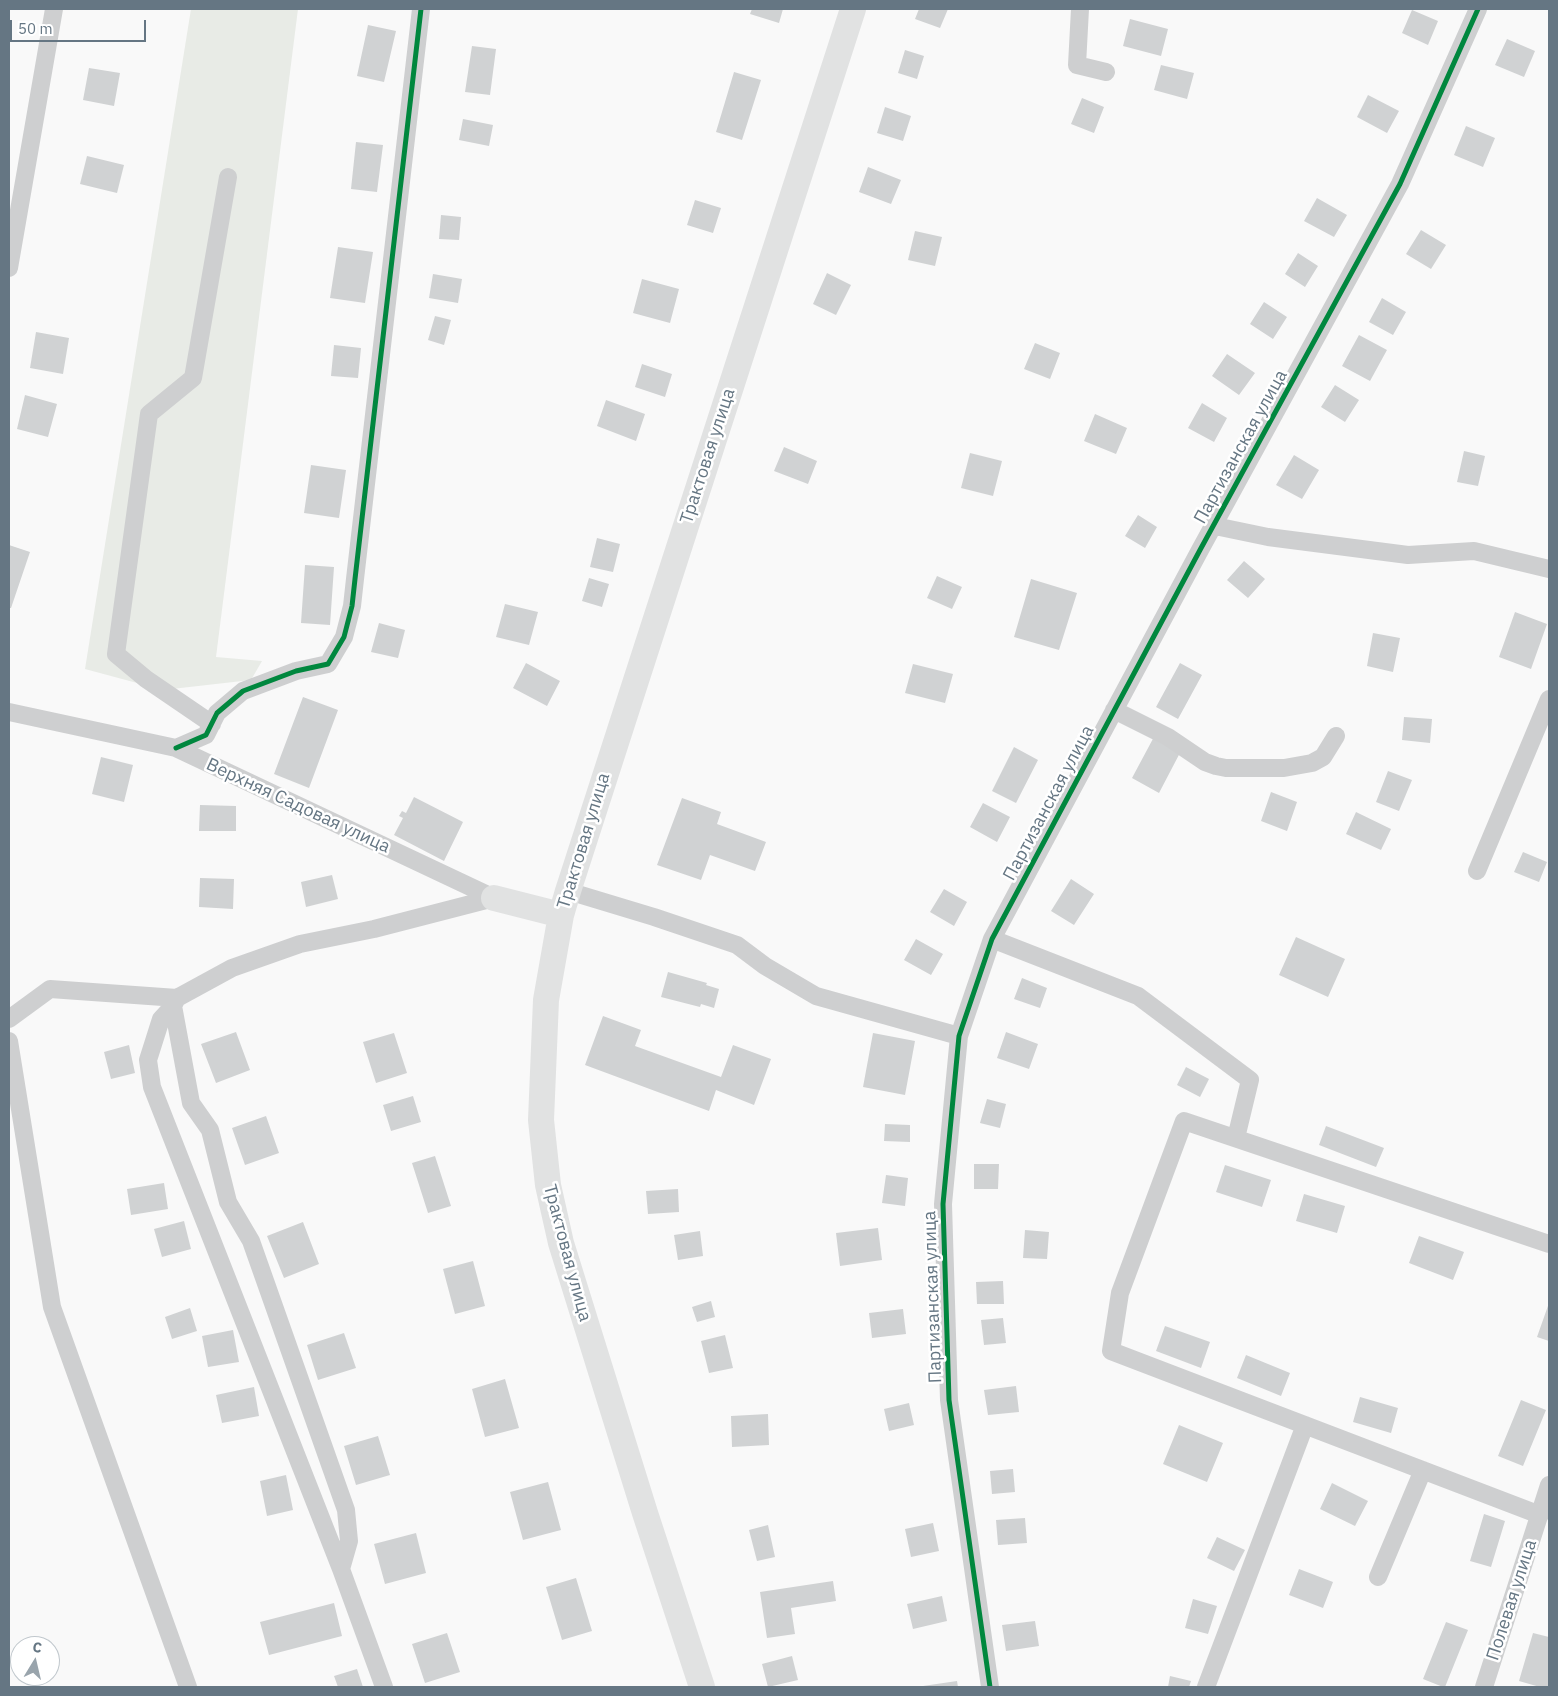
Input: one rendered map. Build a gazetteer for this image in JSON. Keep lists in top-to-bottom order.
{
  "streets": {
    "highway": ["Трактовая улица"],
    "street": ["Партизанская улица", "Верхняя Садовая улица", "Полевая улица"]
  },
  "scale_bar": "50 m",
  "north": "top"
}
